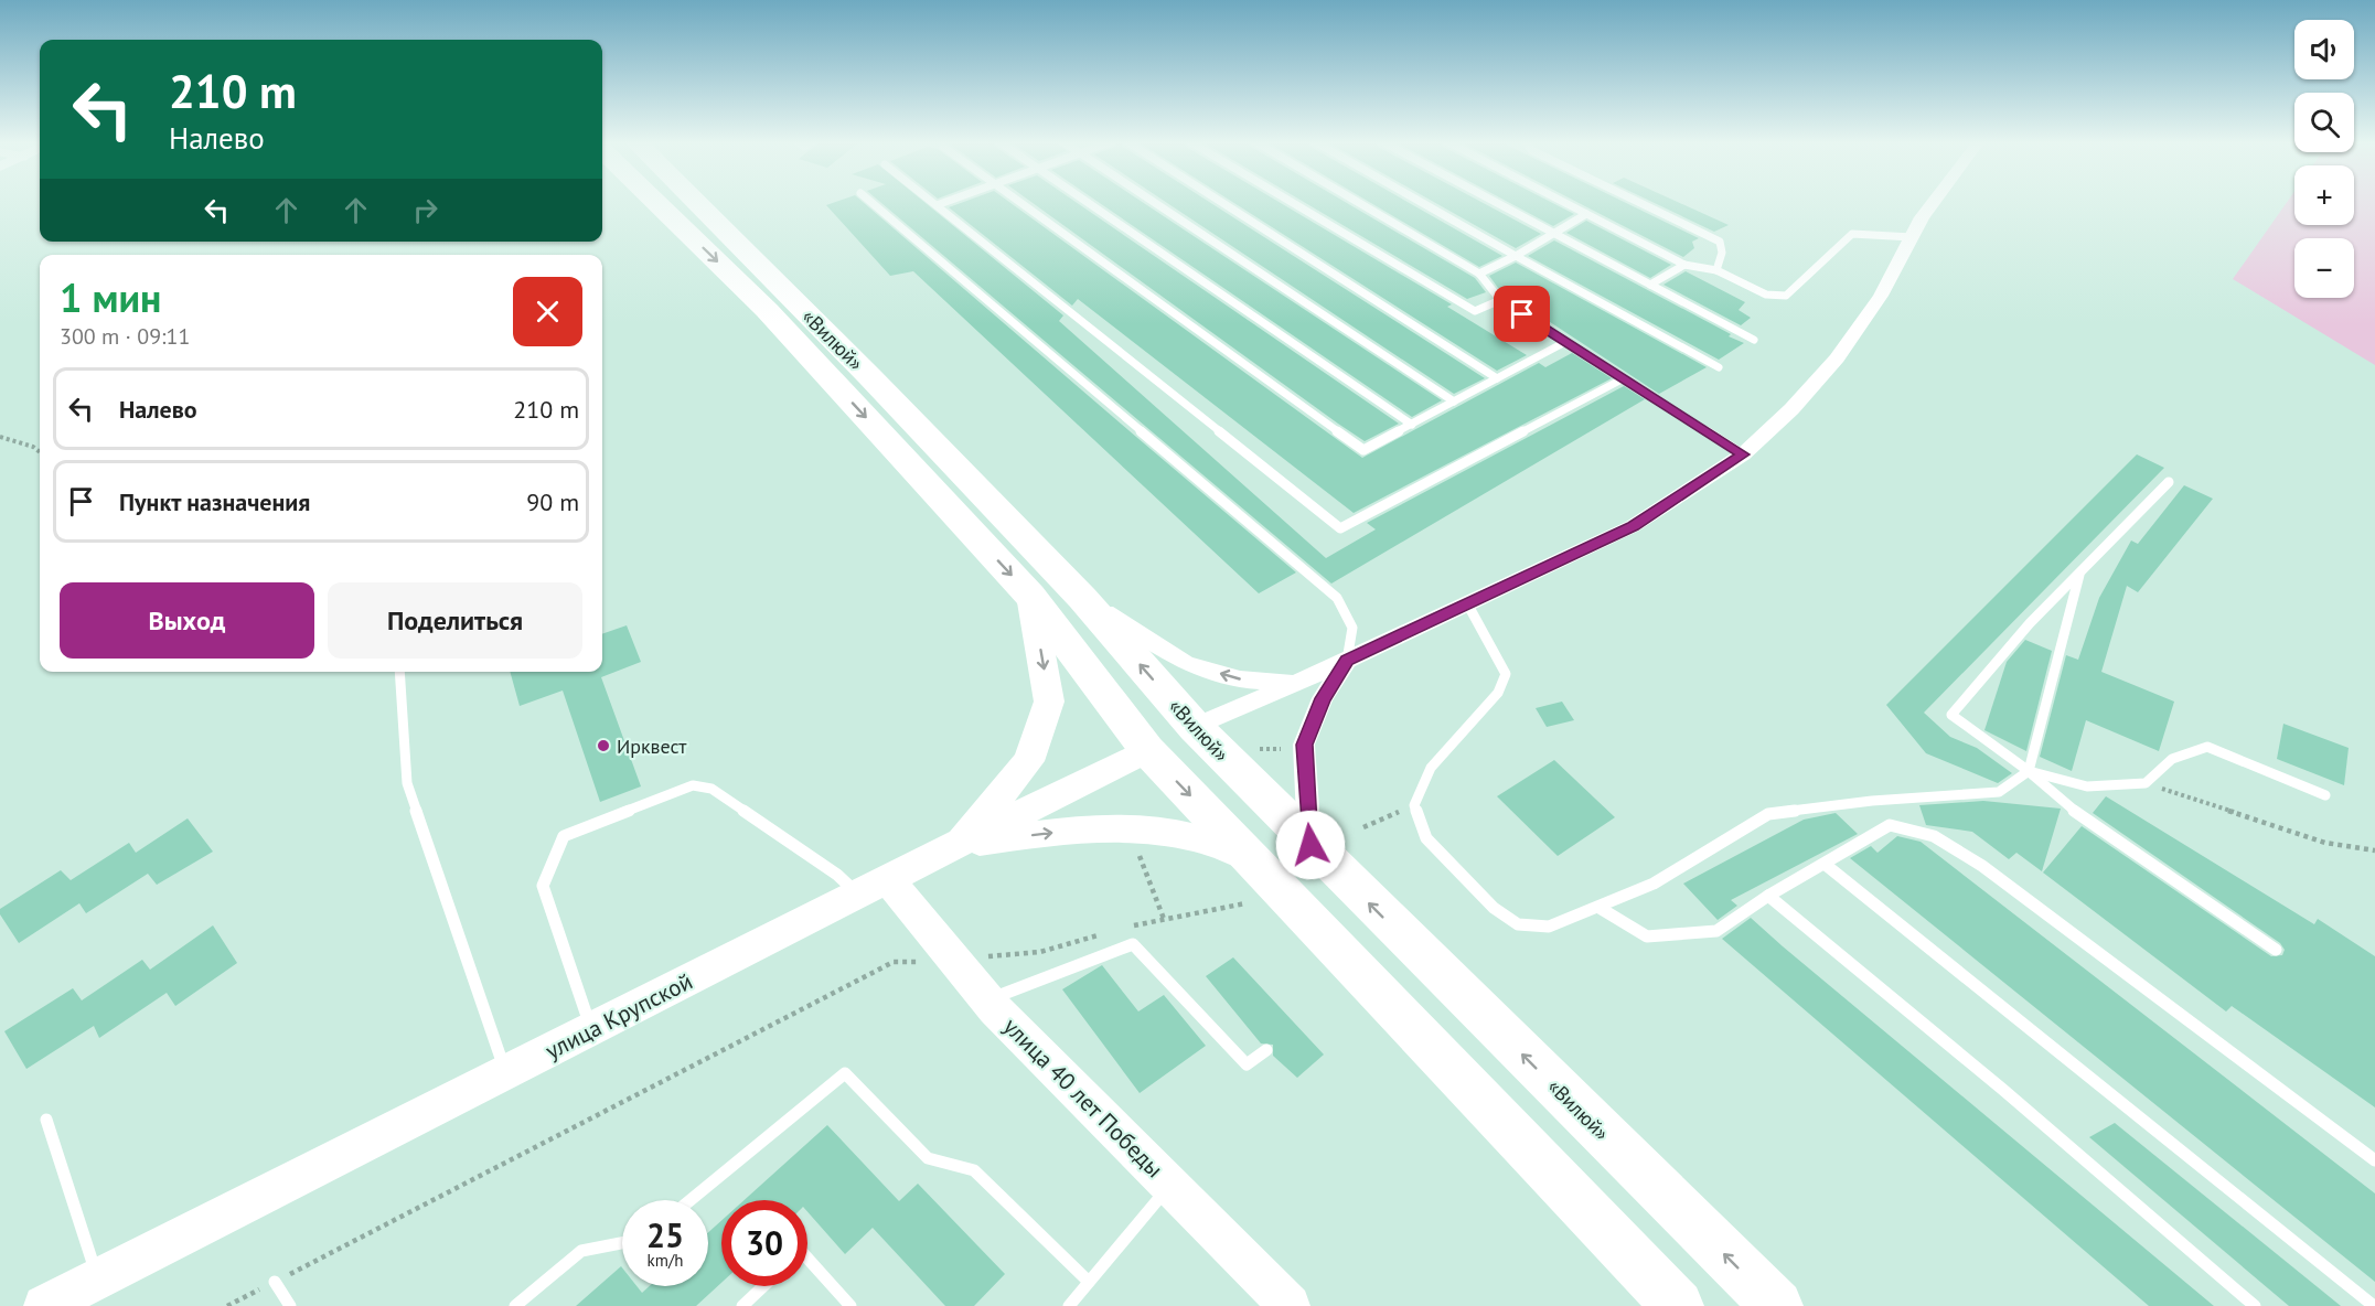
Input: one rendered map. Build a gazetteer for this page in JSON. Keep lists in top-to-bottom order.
{
  "streets": {
    "highway": ["«Вилюй»", "улица Крупской"],
    "main road": ["улица 40 лет Победы"]
  },
  "crossings": [
    ["«Вилюй»", "улица Крупской"],
    ["улица Крупской", "улица 40 лет Победы"]
  ],
  "places": ["Ирквест"],
  "page": {
    "map_buttons": ["+", "−"],
    "turn": ["210 m", "Налево"],
    "heading": ["1 мин", "300 m · 09:11"],
    "list": [
      {
        "name": "Налево",
        "value": "210 m"
      },
      {
        "name": "Пункт назначения",
        "value": "90 m"
      }
    ],
    "buttons": ["Выход", "Поделиться"],
    "speed": "25 km/h",
    "limit": "30"
  }
}
